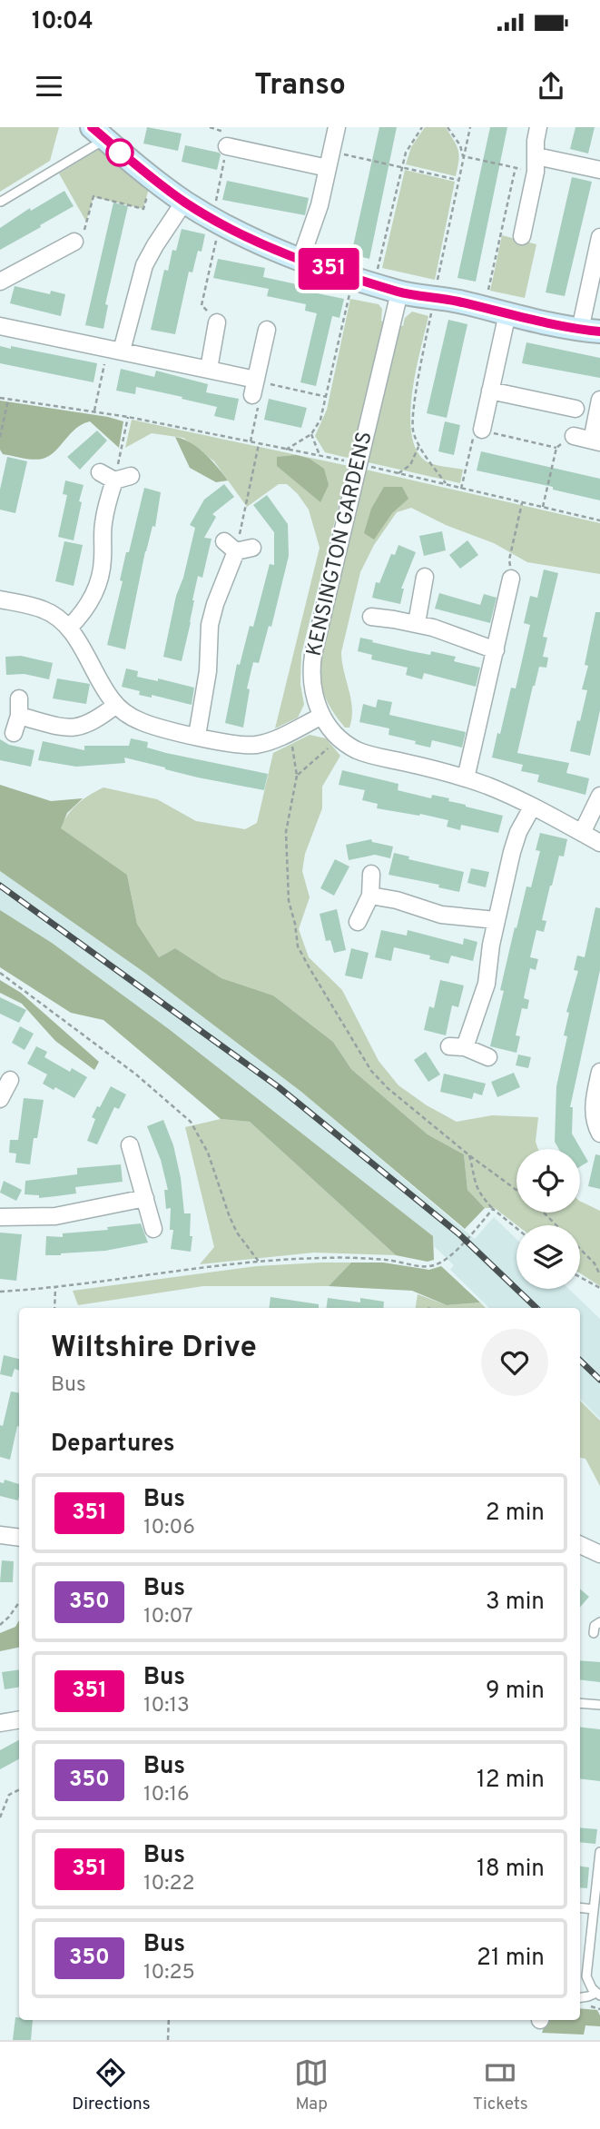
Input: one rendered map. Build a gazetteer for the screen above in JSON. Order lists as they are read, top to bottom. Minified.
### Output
{"streets":{"street":["KENSINGTON GARDENS"]},"lines":["bus line 351"],"page":{"status":"10:04","header":"Transo","on_map":"351","heading":[["Wiltshire Drive","Bus"],"Departures"],"list":[{"mark":"351","name":"Bus","note":"10:06","value":"2 min"},{"mark":"350","name":"Bus","note":"10:07","value":"3 min"},{"mark":"351","name":"Bus","note":"10:13","value":"9 min"},{"mark":"350","name":"Bus","note":"10:16","value":"12 min"},{"mark":"351","name":"Bus","note":"10:22","value":"18 min"},{"mark":"350","name":"Bus","note":"10:25","value":"21 min"}],"tabs":["Directions","Map","Tickets"]}}
